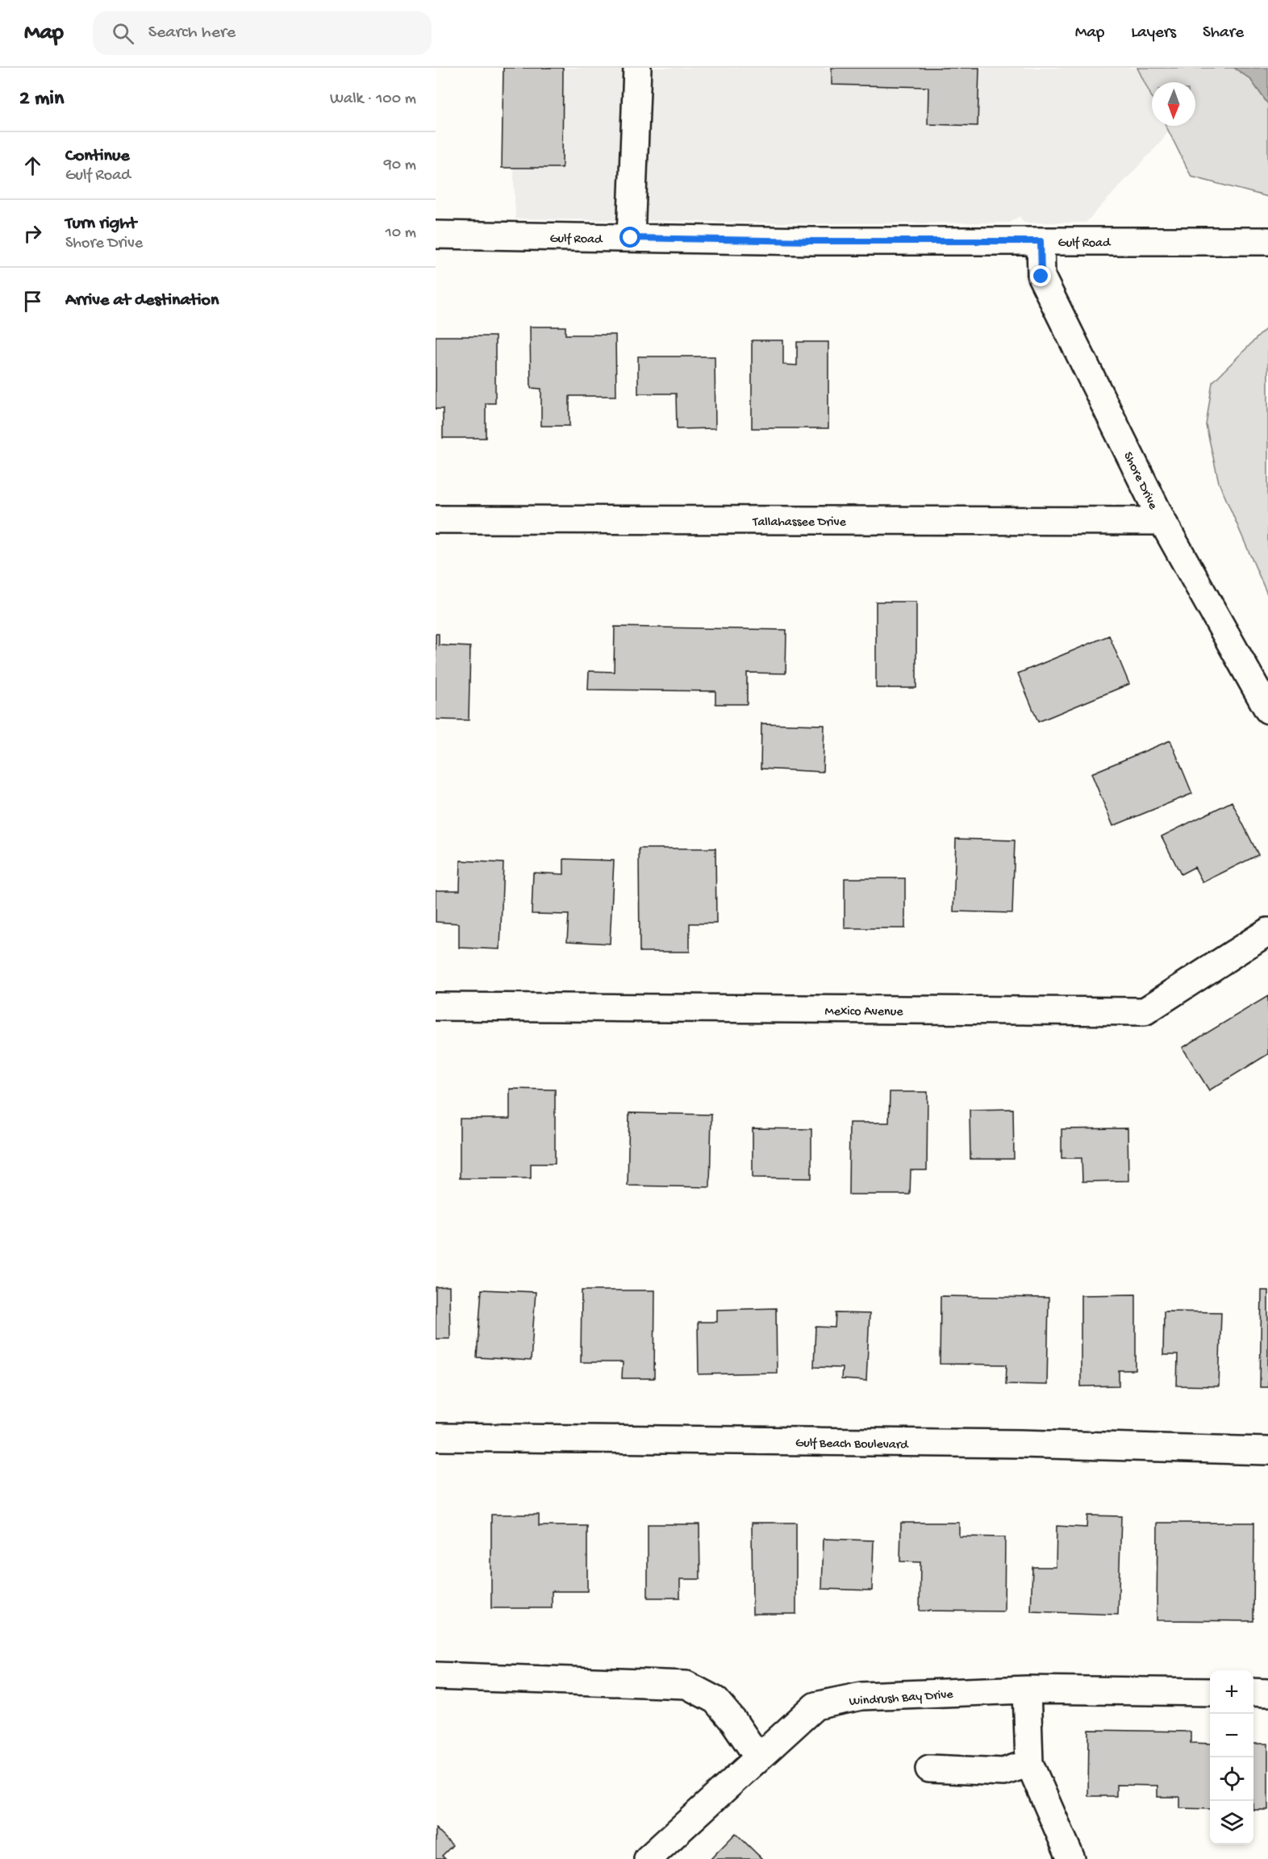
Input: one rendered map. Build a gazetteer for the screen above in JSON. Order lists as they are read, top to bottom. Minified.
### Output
{"streets":{"street":["Gulf Road","Shore Drive","Tallahassee Drive","Mexico Avenue","Gulf Beach Boulevard","Windrush Bay Drive"]},"crossings":[["Gulf Road","Shore Drive"],["Shore Drive","Tallahassee Drive"]],"north":"bottom","page":{"header":"Map","search":"Search here","nav":["Map","Layers","Share"],"heading":["2 min","Walk · 100 m"],"list":[["Continue","Gulf Road","90 m"],["Turn right","Shore Drive","10 m"],"Arrive at destination"],"map_buttons":["+","−"]}}
